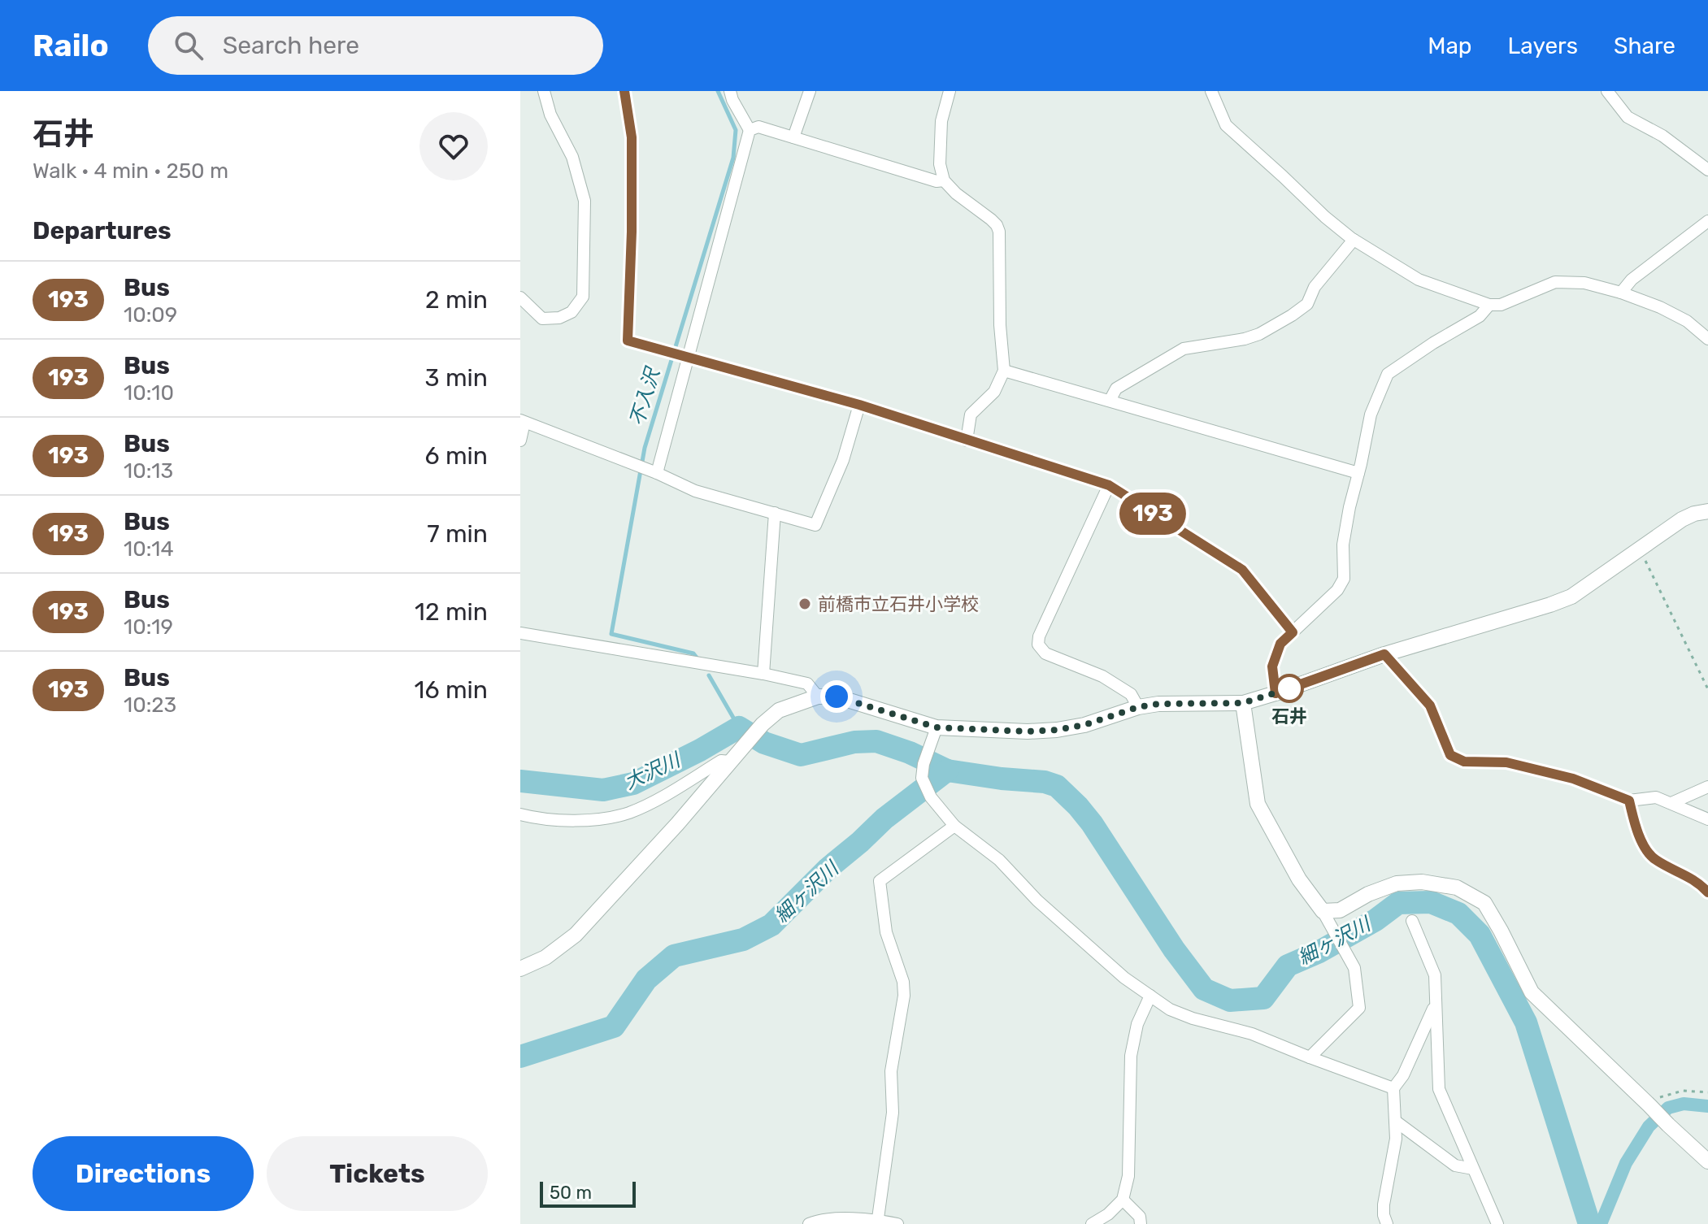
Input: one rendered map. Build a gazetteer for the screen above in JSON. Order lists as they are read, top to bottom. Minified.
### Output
{"water":["不入沢","大沢川","細ヶ沢川"],"places":["前橋市立石井小学校","石井"],"lines":["bus line 193"],"scale_bar":"50 m","page":{"header":"Railo","search":"Search here","nav":["Map","Layers","Share"],"heading":[["石井","Walk · 4 min · 250 m"],"Departures"],"on_map":"193","list":[{"mark":"193","name":"Bus","note":"10:09","value":"2 min"},{"mark":"193","name":"Bus","note":"10:10","value":"3 min"},{"mark":"193","name":"Bus","note":"10:13","value":"6 min"},{"mark":"193","name":"Bus","note":"10:14","value":"7 min"},{"mark":"193","name":"Bus","note":"10:19","value":"12 min"},{"mark":"193","name":"Bus","note":"10:23","value":"16 min"}],"buttons":["Directions","Tickets"],"scale":"50 m"}}
